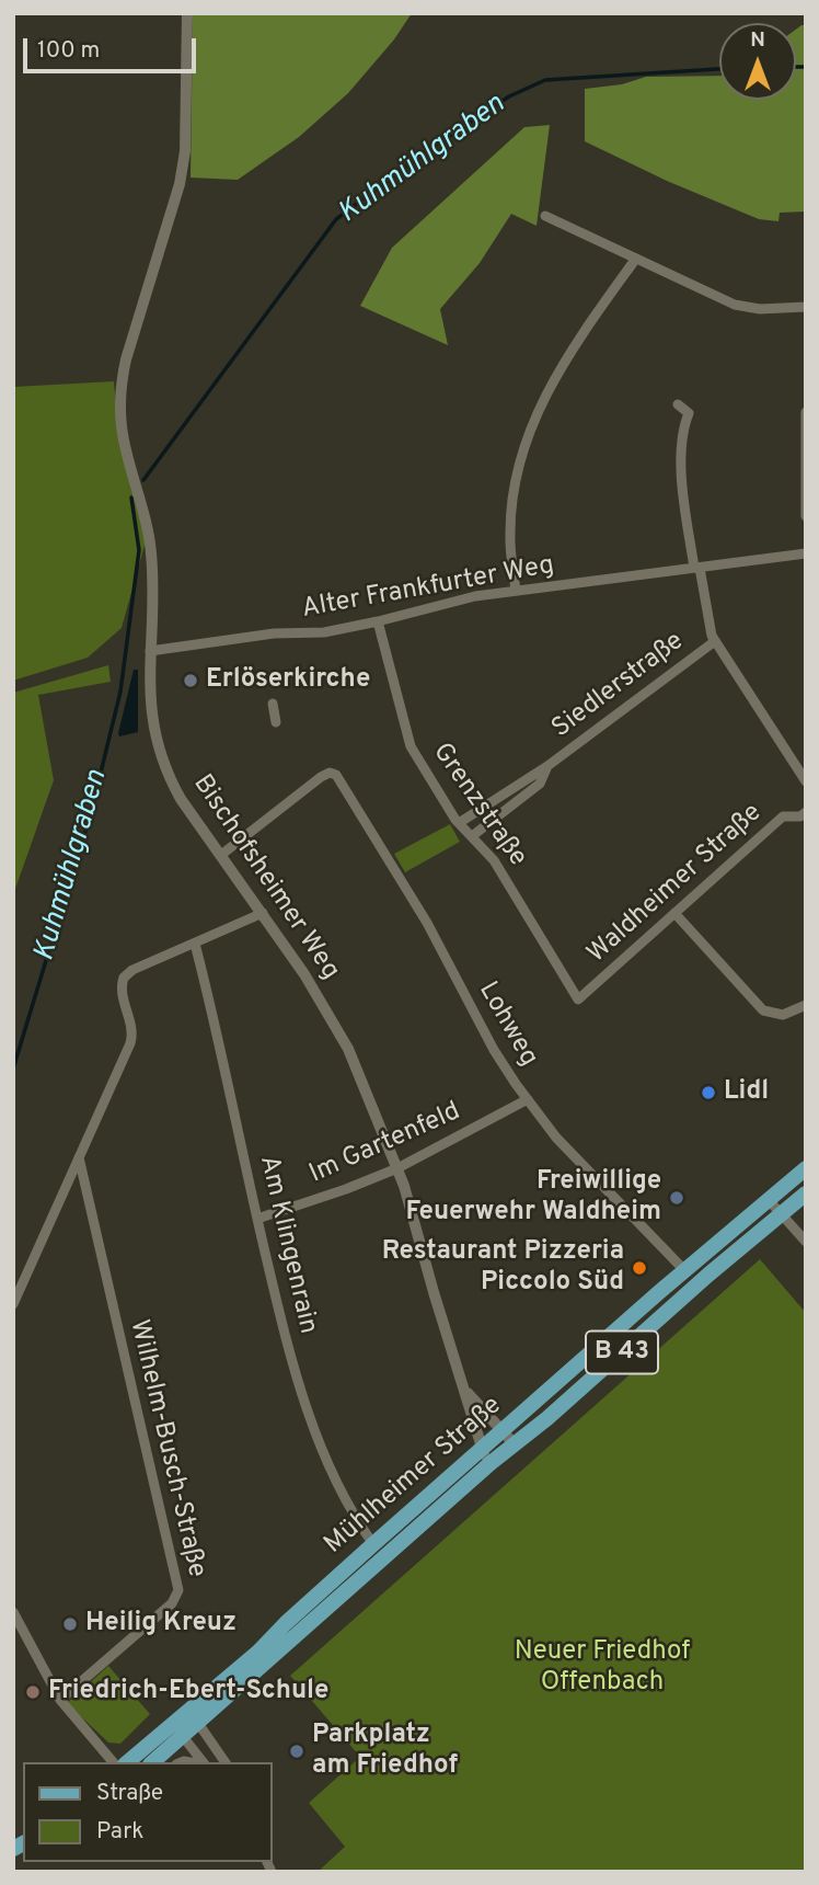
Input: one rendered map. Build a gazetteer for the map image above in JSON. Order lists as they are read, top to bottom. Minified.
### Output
{"streets":{"main road":["B 43","Mühlheimer Straße"],"street":["Alter Frankfurter Weg","Siedlerstraße","Grenzstraße","Bischofsheimer Weg","Waldheimer Straße","Lohweg","Im Gartenfeld","Am Klingenrain","Wilhelm-Busch-Straße"]},"crossings":[["Alter Frankfurter Weg","Grenzstraße"],["Alter Frankfurter Weg","Bischofsheimer Weg"],["Siedlerstraße","Grenzstraße"],["Grenzstraße","Waldheimer Straße"],["Bischofsheimer Weg","Lohweg"],["Bischofsheimer Weg","Im Gartenfeld"],["Bischofsheimer Weg","Mühlheimer Straße"],["Lohweg","Im Gartenfeld"],["Lohweg","Mühlheimer Straße"],["Im Gartenfeld","Am Klingenrain"],["Am Klingenrain","Mühlheimer Straße"],["B 43","Mühlheimer Straße"]],"water":["Kuhmühlgraben"],"parks":["Neuer Friedhof Offenbach"],"places":["Erlöserkirche","Lidl","Freiwillige Feuerwehr Waldheim","Restaurant Pizzeria Piccolo Süd","Heilig Kreuz","Friedrich-Ebert-Schule","Parkplatz am Friedhof"],"legend":["Straße","Park"],"scale_bar":"100 m","north":"top"}
